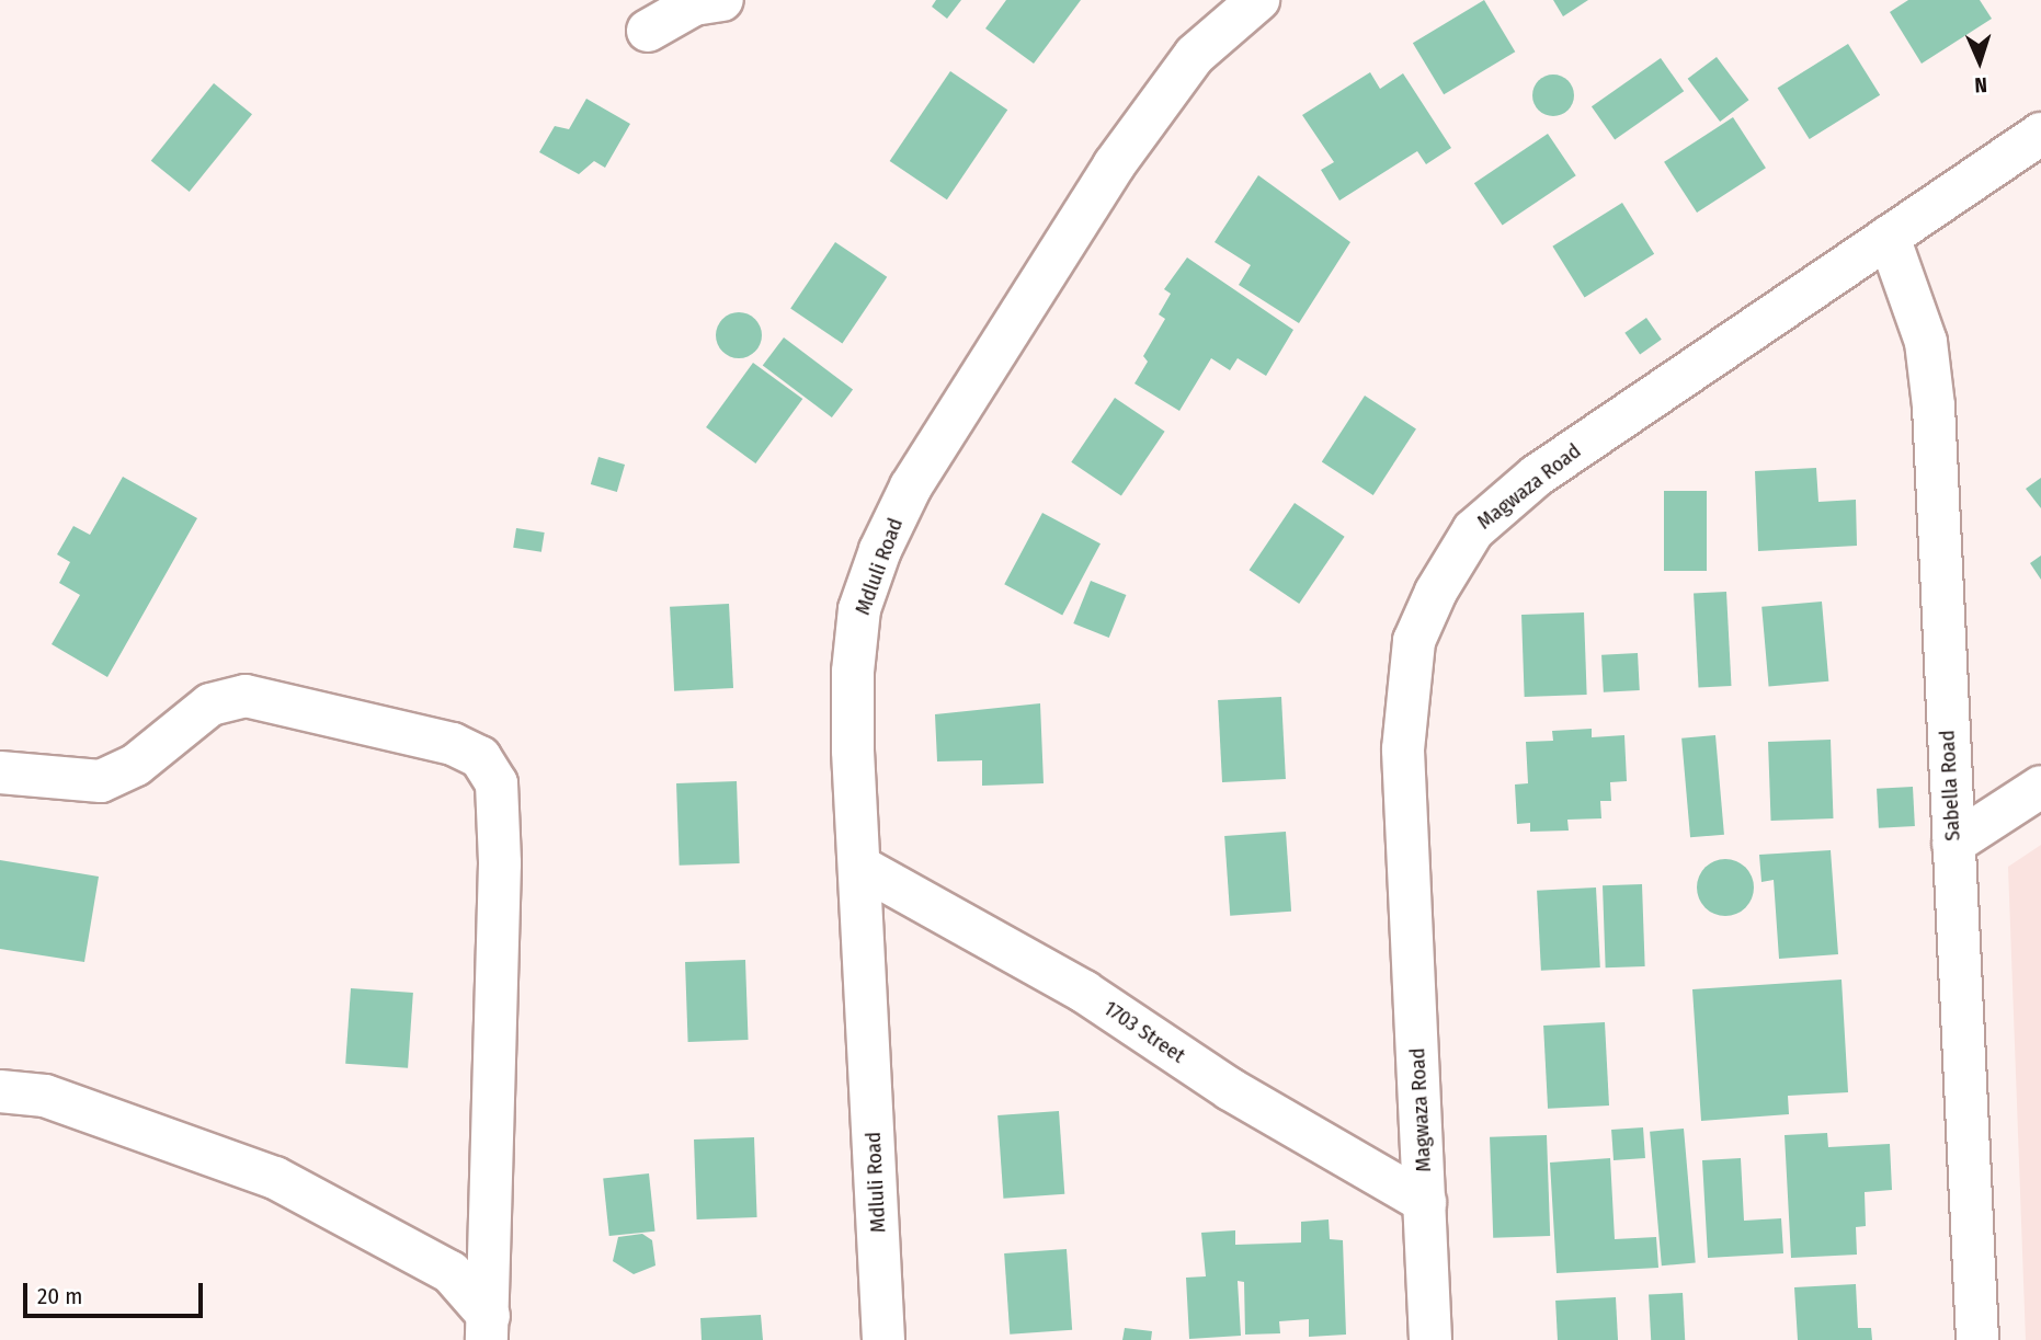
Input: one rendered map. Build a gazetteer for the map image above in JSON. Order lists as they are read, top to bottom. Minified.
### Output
{"streets":{"street":["Magwaza Road","Mdluli Road","Sabella Road","1703 Street"]},"crossings":[["Magwaza Road","Sabella Road"],["Magwaza Road","1703 Street"],["Mdluli Road","1703 Street"]],"scale_bar":"20 m","north":"bottom"}
